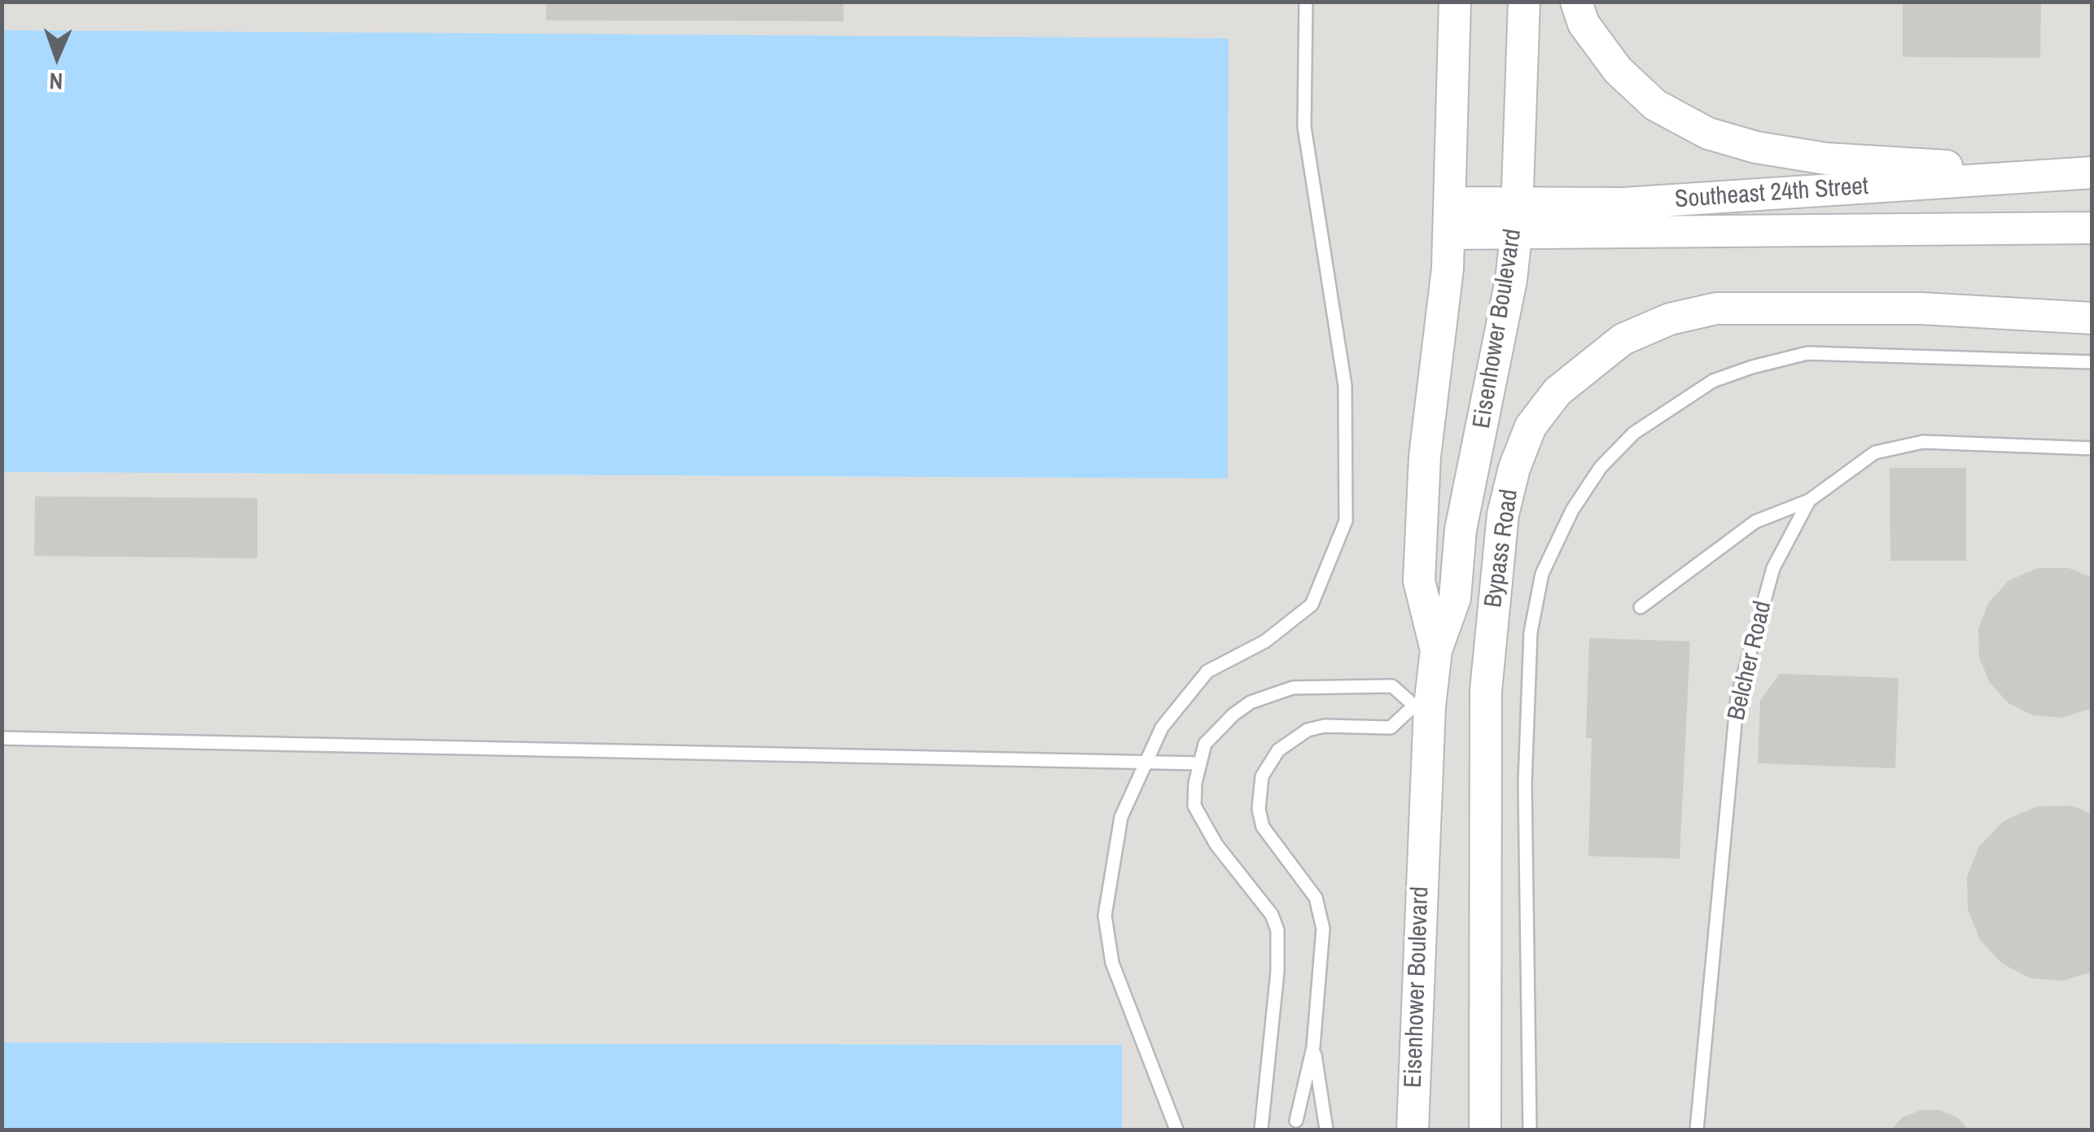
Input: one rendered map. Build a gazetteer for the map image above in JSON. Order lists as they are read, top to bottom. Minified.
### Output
{"streets":{"street":["Southeast 24th Street","Eisenhower Boulevard","Bypass Road"],"lane":["Belcher Road"]},"crossings":[["Southeast 24th Street","Eisenhower Boulevard"]],"north":"bottom"}
